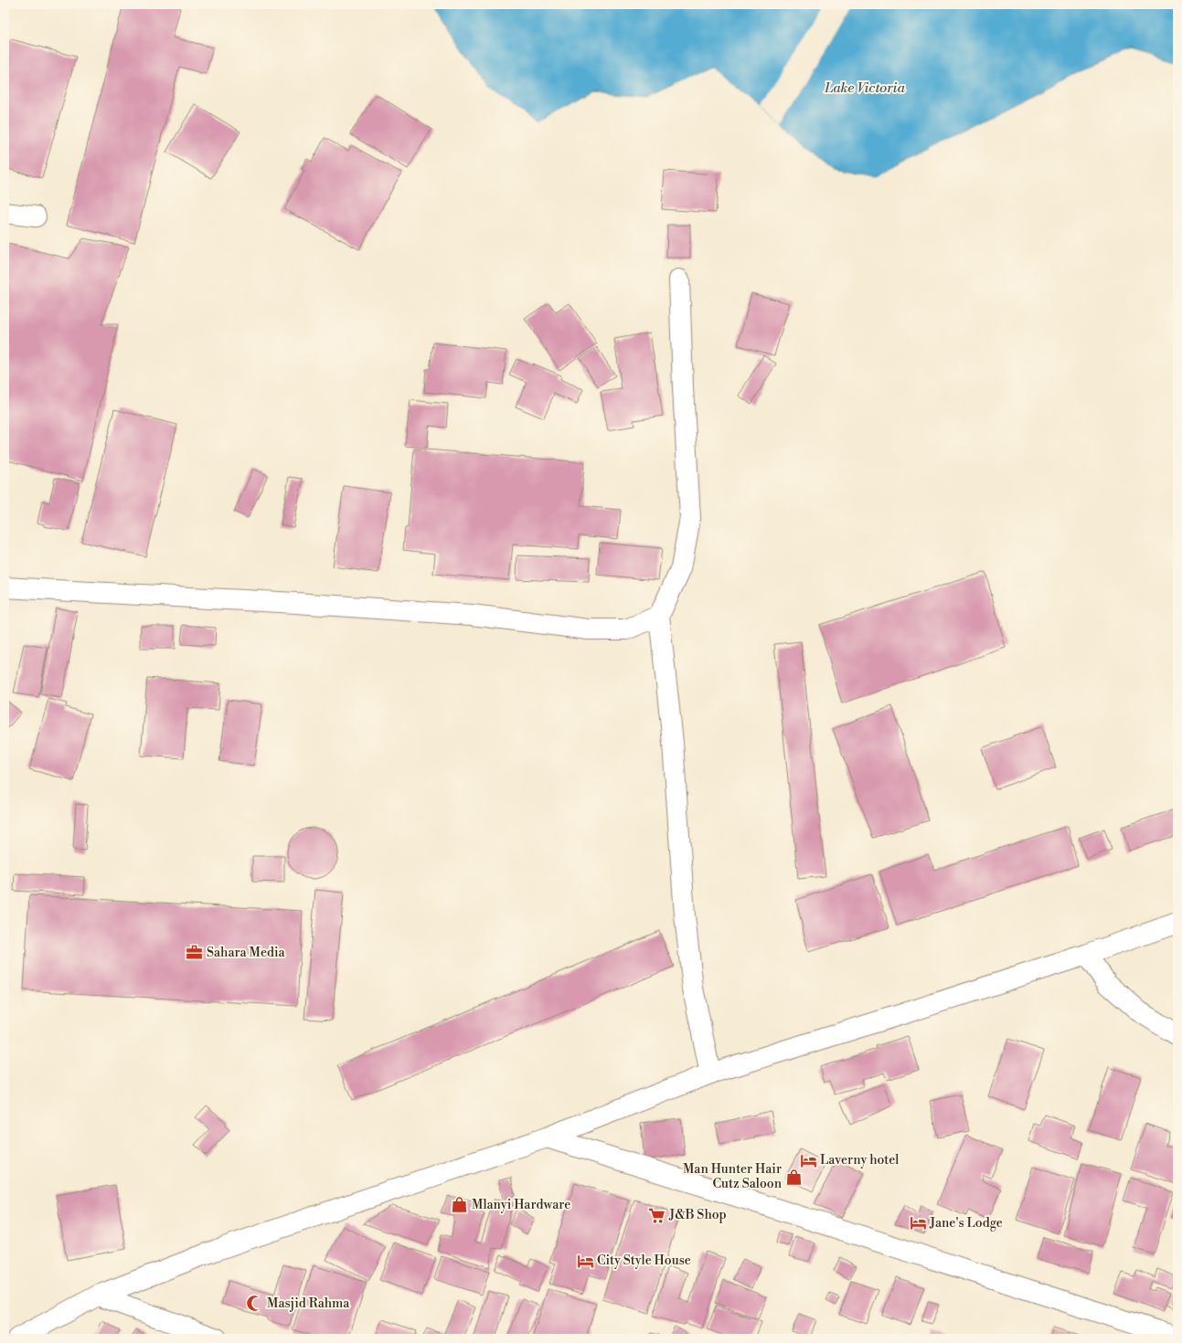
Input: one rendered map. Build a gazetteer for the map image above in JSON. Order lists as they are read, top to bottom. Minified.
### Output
{"water":["Lake Victoria"],"places":{"office":["Sahara Media"],"hotel":["Laverny hotel","Jane's Lodge","City Style House"],"shop":["Man Hunter Hair Cutz Saloon","Mlanyi Hardware"],"supermarket":["J&B Shop"],"mosque":["Masjid Rahma"]}}
